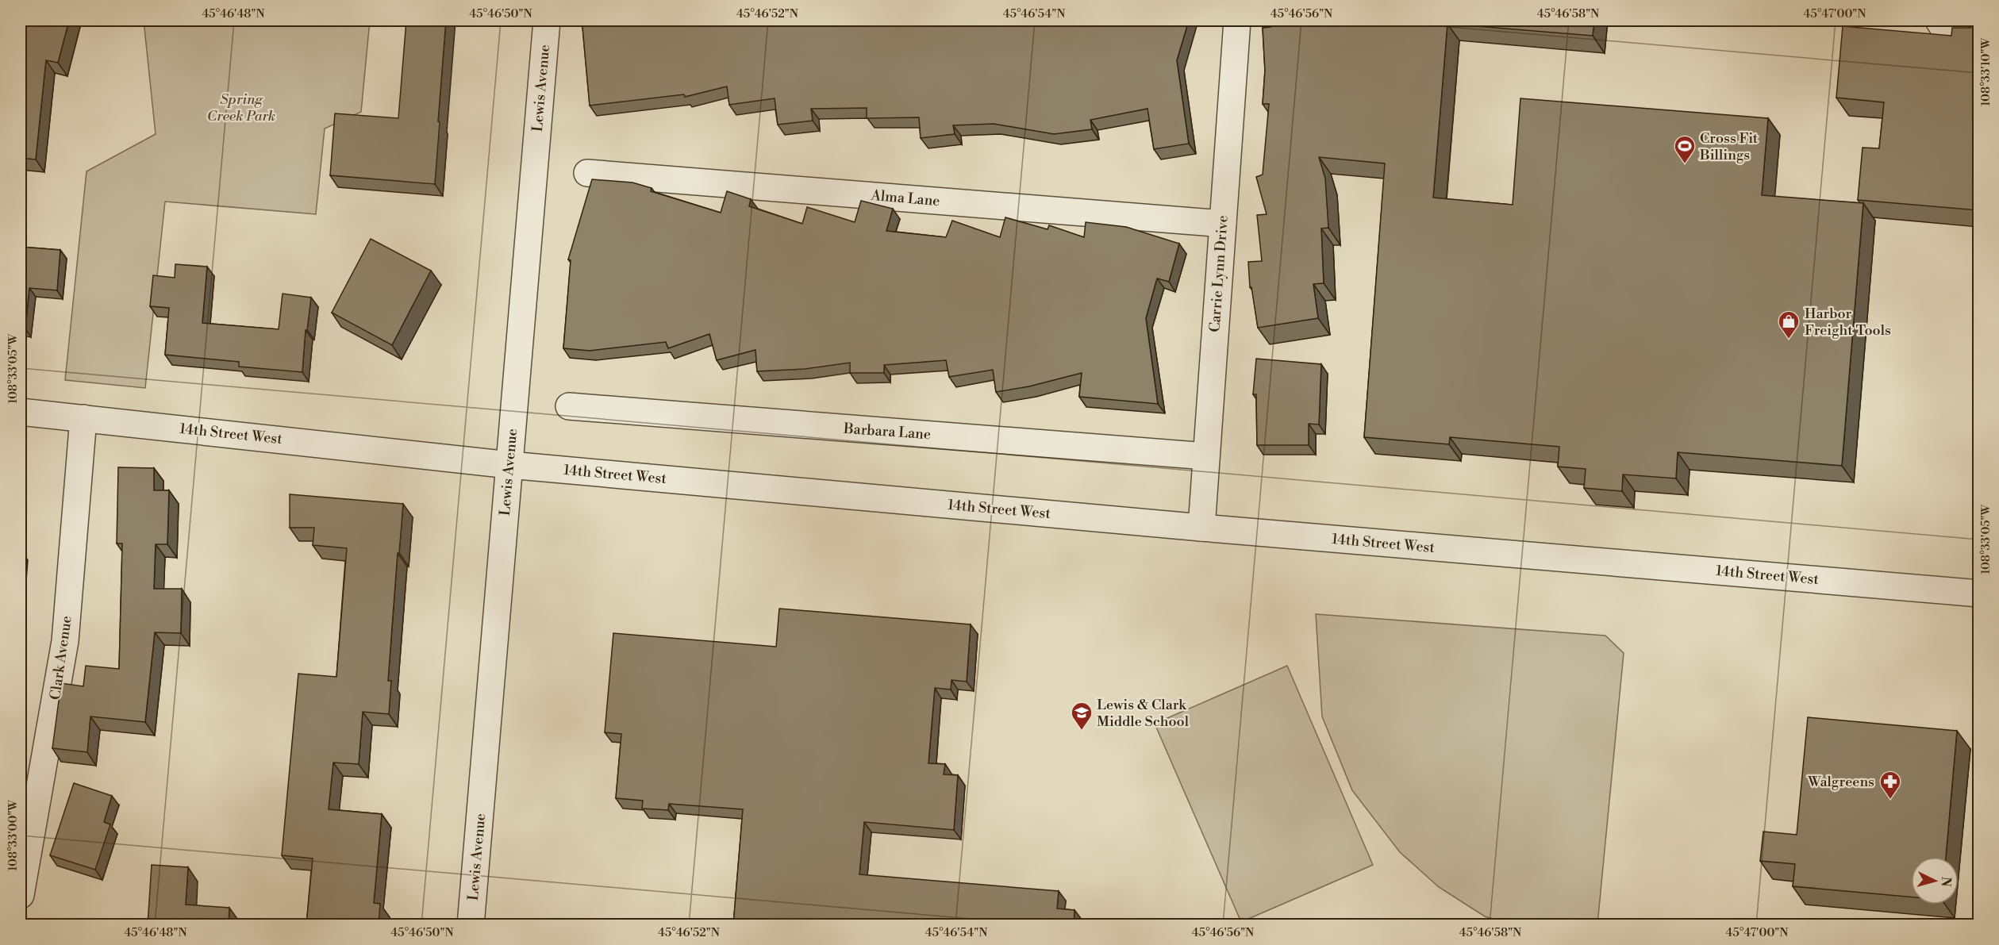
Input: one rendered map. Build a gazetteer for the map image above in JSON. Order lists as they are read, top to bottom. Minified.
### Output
{"streets":{"street":["Lewis Avenue","Alma Lane","Carrie Lynn Drive","Barbara Lane","14th Street West","Clark Avenue"]},"crossings":[["Lewis Avenue","14th Street West"],["Alma Lane","Carrie Lynn Drive"],["Carrie Lynn Drive","Barbara Lane"],["Carrie Lynn Drive","14th Street West"],["14th Street West","Clark Avenue"]],"parks":["Spring Creek Park"],"places":{"sports":["Cross Fit Billings"],"shop":["Harbor Freight Tools"],"school or university":["Lewis & Clark Middle School"],"pharmacy":["Walgreens"]},"north":"right","coordinates":["45°46'48\"N","45°46'50\"N","45°46'52\"N","45°46'54\"N","45°46'56\"N","45°46'58\"N","45°47'00\"N","108°33'10\"W","108°33'05\"W","108°33'00\"W"]}
